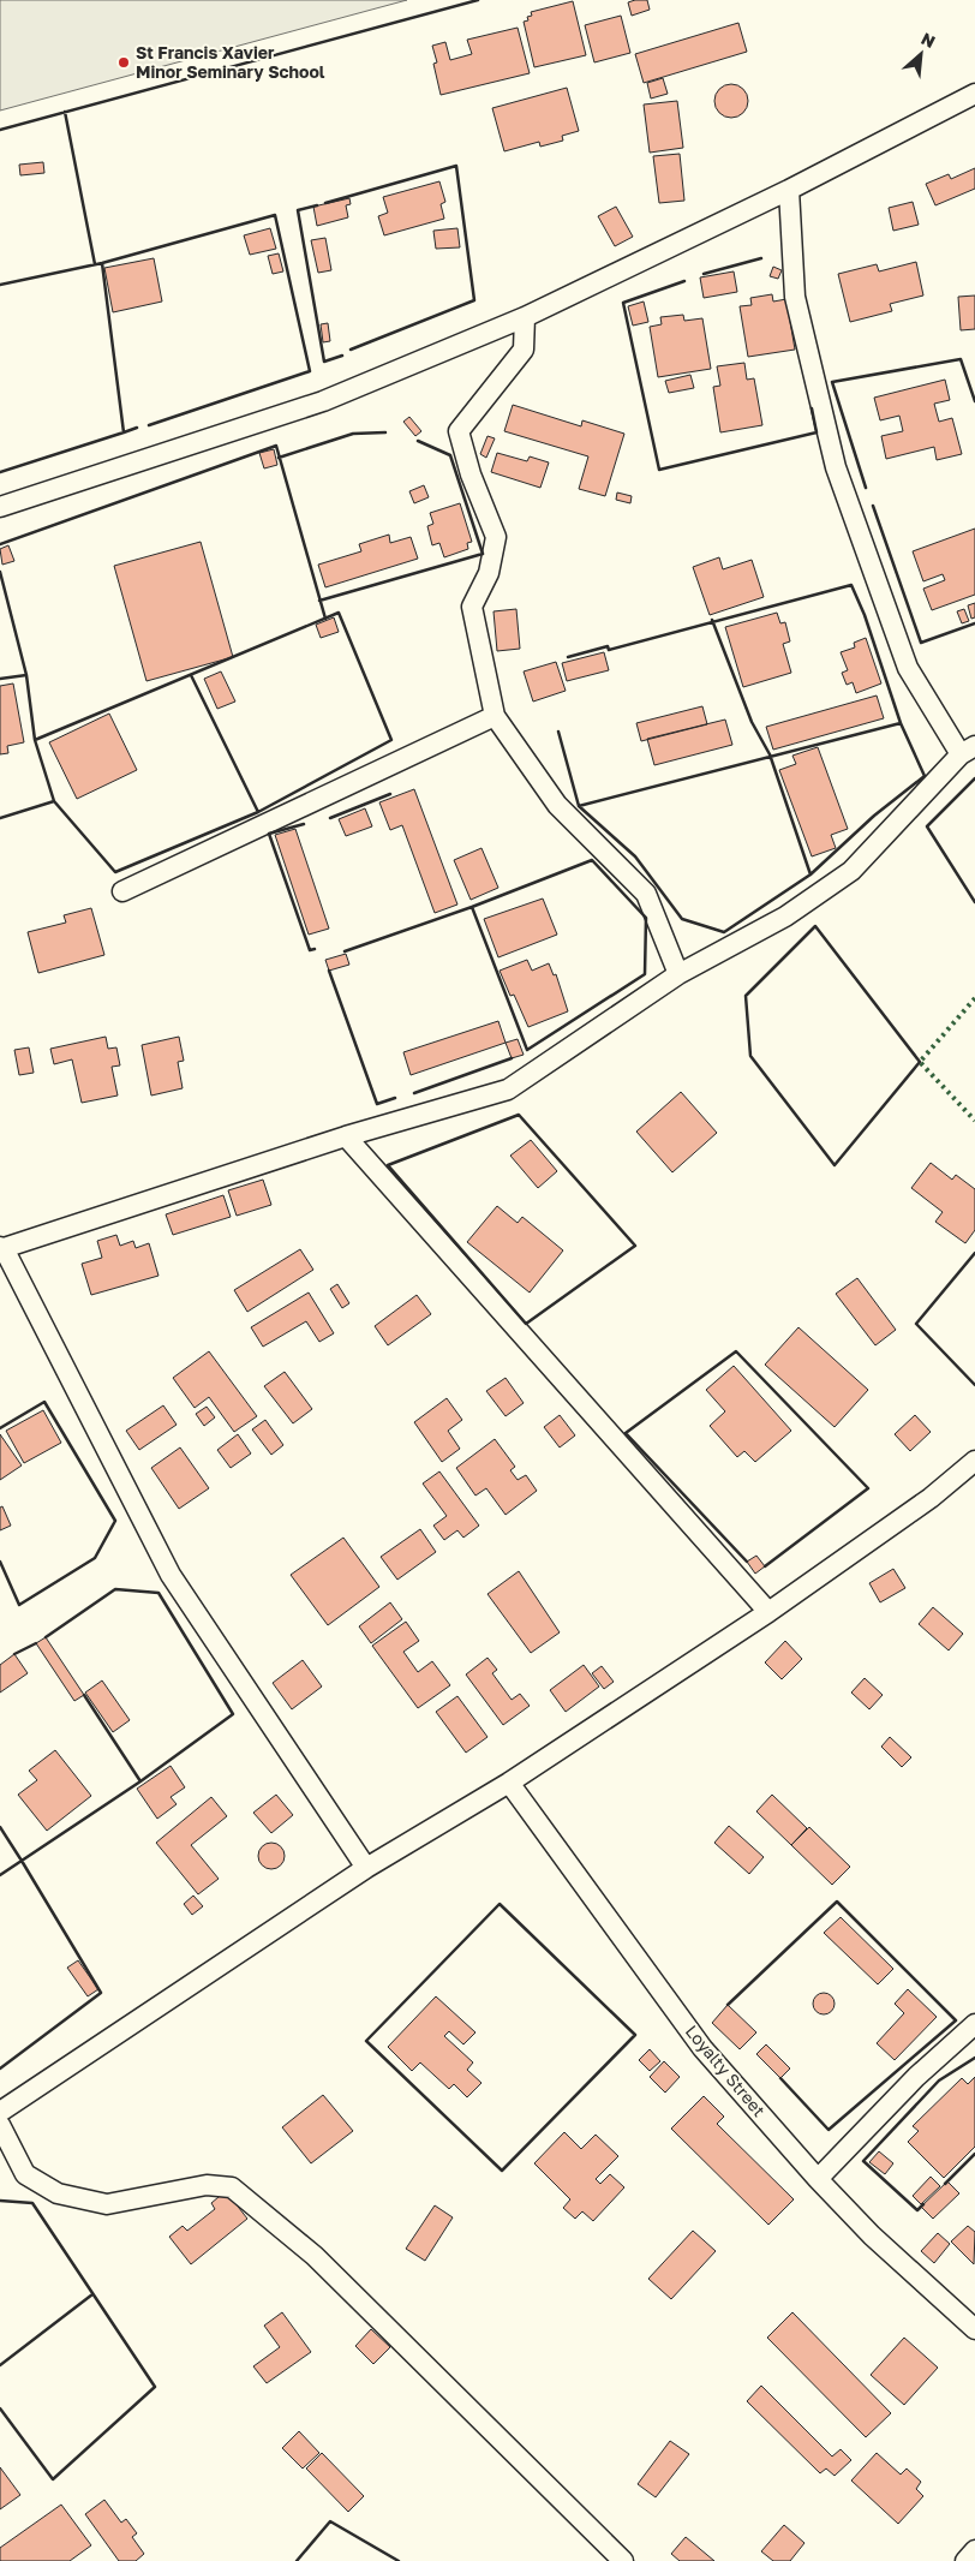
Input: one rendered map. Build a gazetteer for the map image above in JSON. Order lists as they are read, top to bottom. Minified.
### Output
{"streets":{"street":["Loyalty Street"]},"places":["St Francis Xavier Minor Seminary School"],"north":"top right"}
